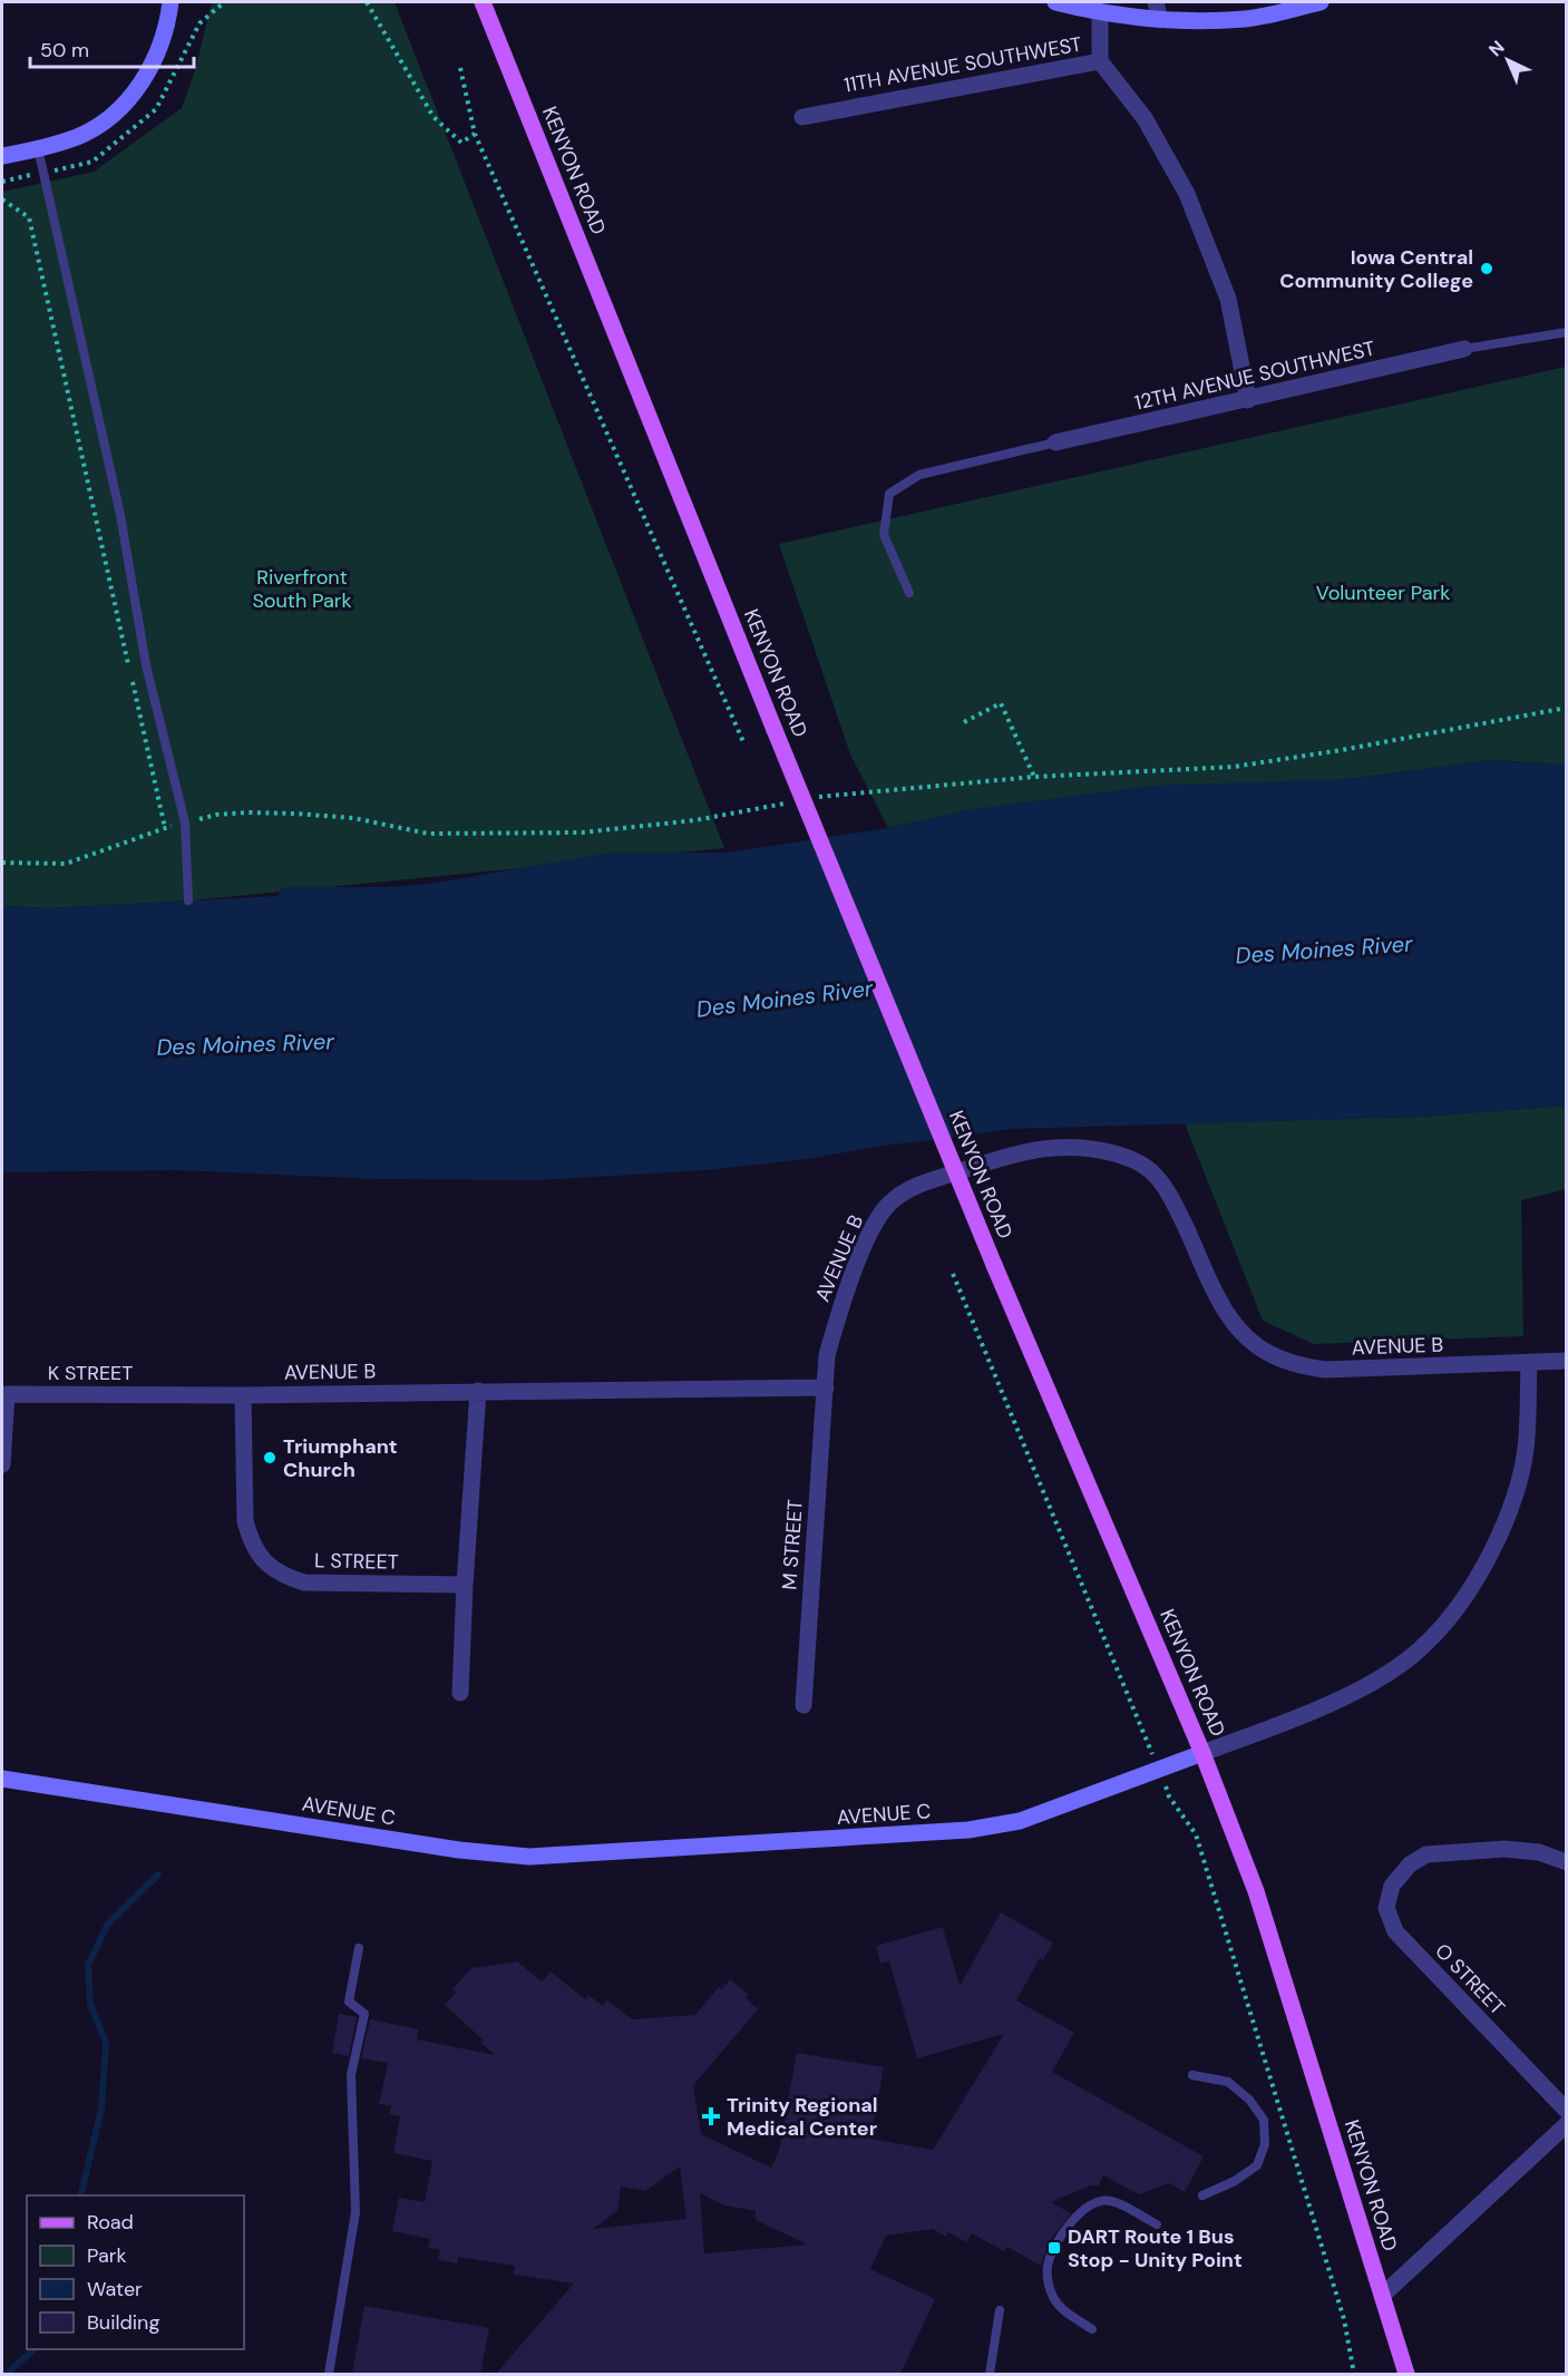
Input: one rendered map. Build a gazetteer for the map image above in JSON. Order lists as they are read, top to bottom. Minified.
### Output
{"streets":{"main road":["KENYON ROAD"],"street":["11TH AVENUE SOUTHWEST","12TH AVENUE SOUTHWEST","AVENUE B","K STREET","M STREET","L STREET","AVENUE C","O STREET"]},"crossings":[["KENYON ROAD","AVENUE C"],["AVENUE B","K STREET"],["AVENUE B","M STREET"],["AVENUE B","L STREET"],["AVENUE B","AVENUE C"],["K STREET","L STREET"]],"water":["Des Moines River"],"parks":["Riverfront South Park","Volunteer Park"],"places":{"other":["Iowa Central Community College","Triumphant Church"],"health":["Trinity Regional Medical Center"],"transit":["DART Route 1 Bus Stop - Unity Point"]},"legend":["Road","Park","Water","Building"],"scale_bar":"50 m","north":"top left"}
